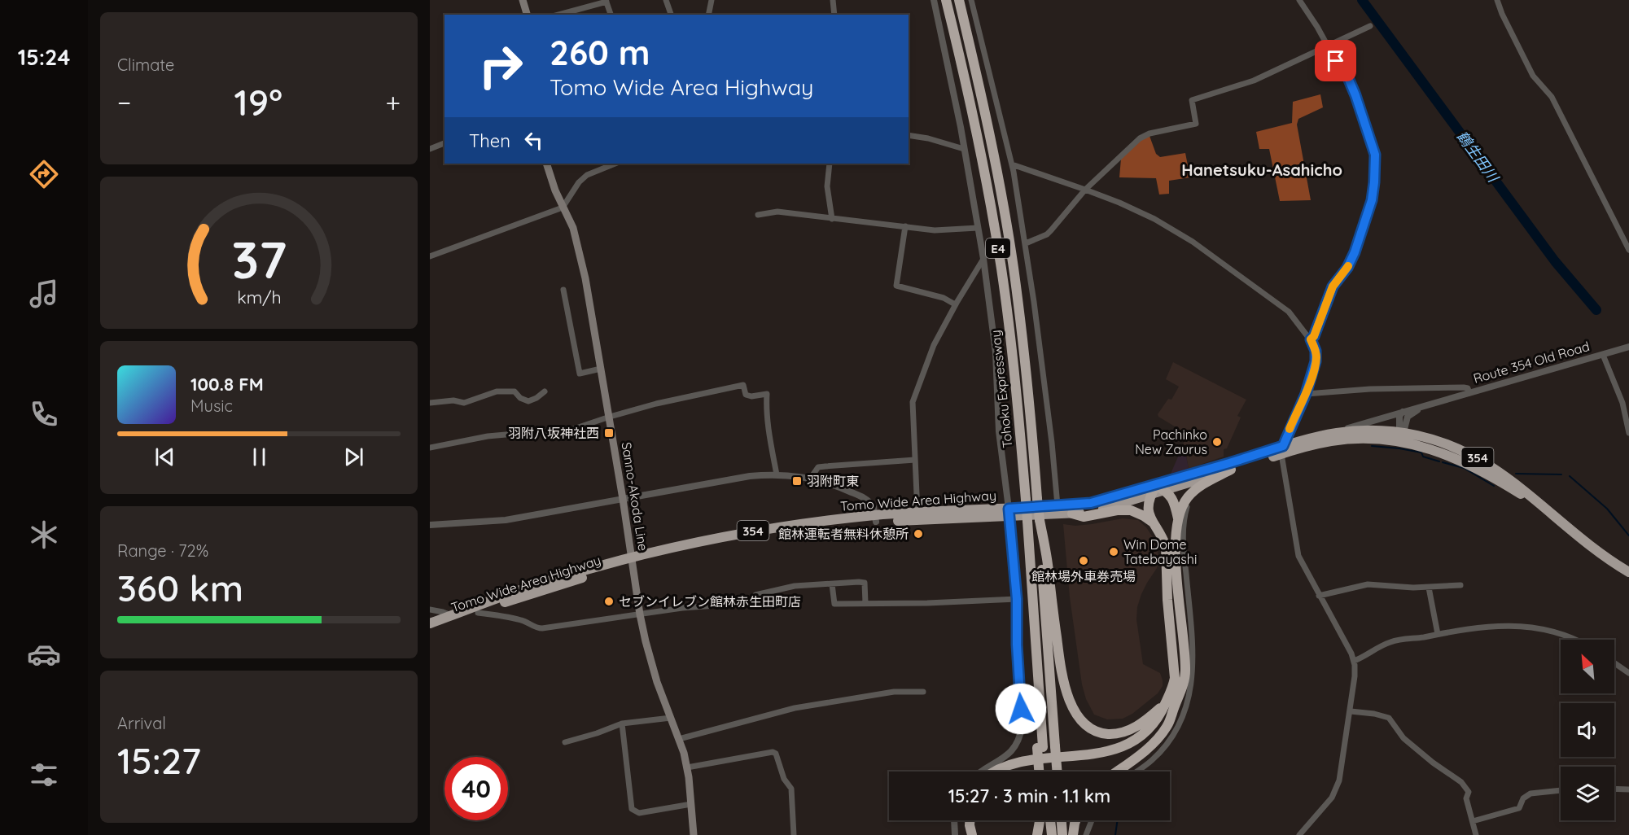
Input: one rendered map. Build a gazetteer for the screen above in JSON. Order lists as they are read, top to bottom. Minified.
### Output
{"streets":{"highway":["E4","Tohoku Expressway","354","Tomo Wide Area Highway"],"main road":["Sanno-Akoda Line"],"street":["Route 354 Old Road"]},"crossings":[["Route 354 Old Road","Tomo Wide Area Highway"],["Sanno-Akoda Line","Tomo Wide Area Highway"]],"districts":["Hanetsuku-Asahicho"],"water":["鶴生田川"],"places":{"transit":["羽附八坂神社西","羽附町東"],"other":["Pachinko New Zaurus","館林運転者無料休憩所","Win Dome Tatebayashi","館林場外車券売場","セブンイレブン館林赤生田町店"]},"north":"top left","page":{"tabs":"15:24","tile":["Climate",["Range · 72%","360 km"],["Arrival","15:27"]],"turn":["260 m","Tomo Wide Area Highway"],"heat":["−","19°","+"],"then":"Then","song":["100.8 FM","Music"],"limit":"40","trip":"15:27 · 3 min · 1.1 km","gauge":["37","km/h"]}}
